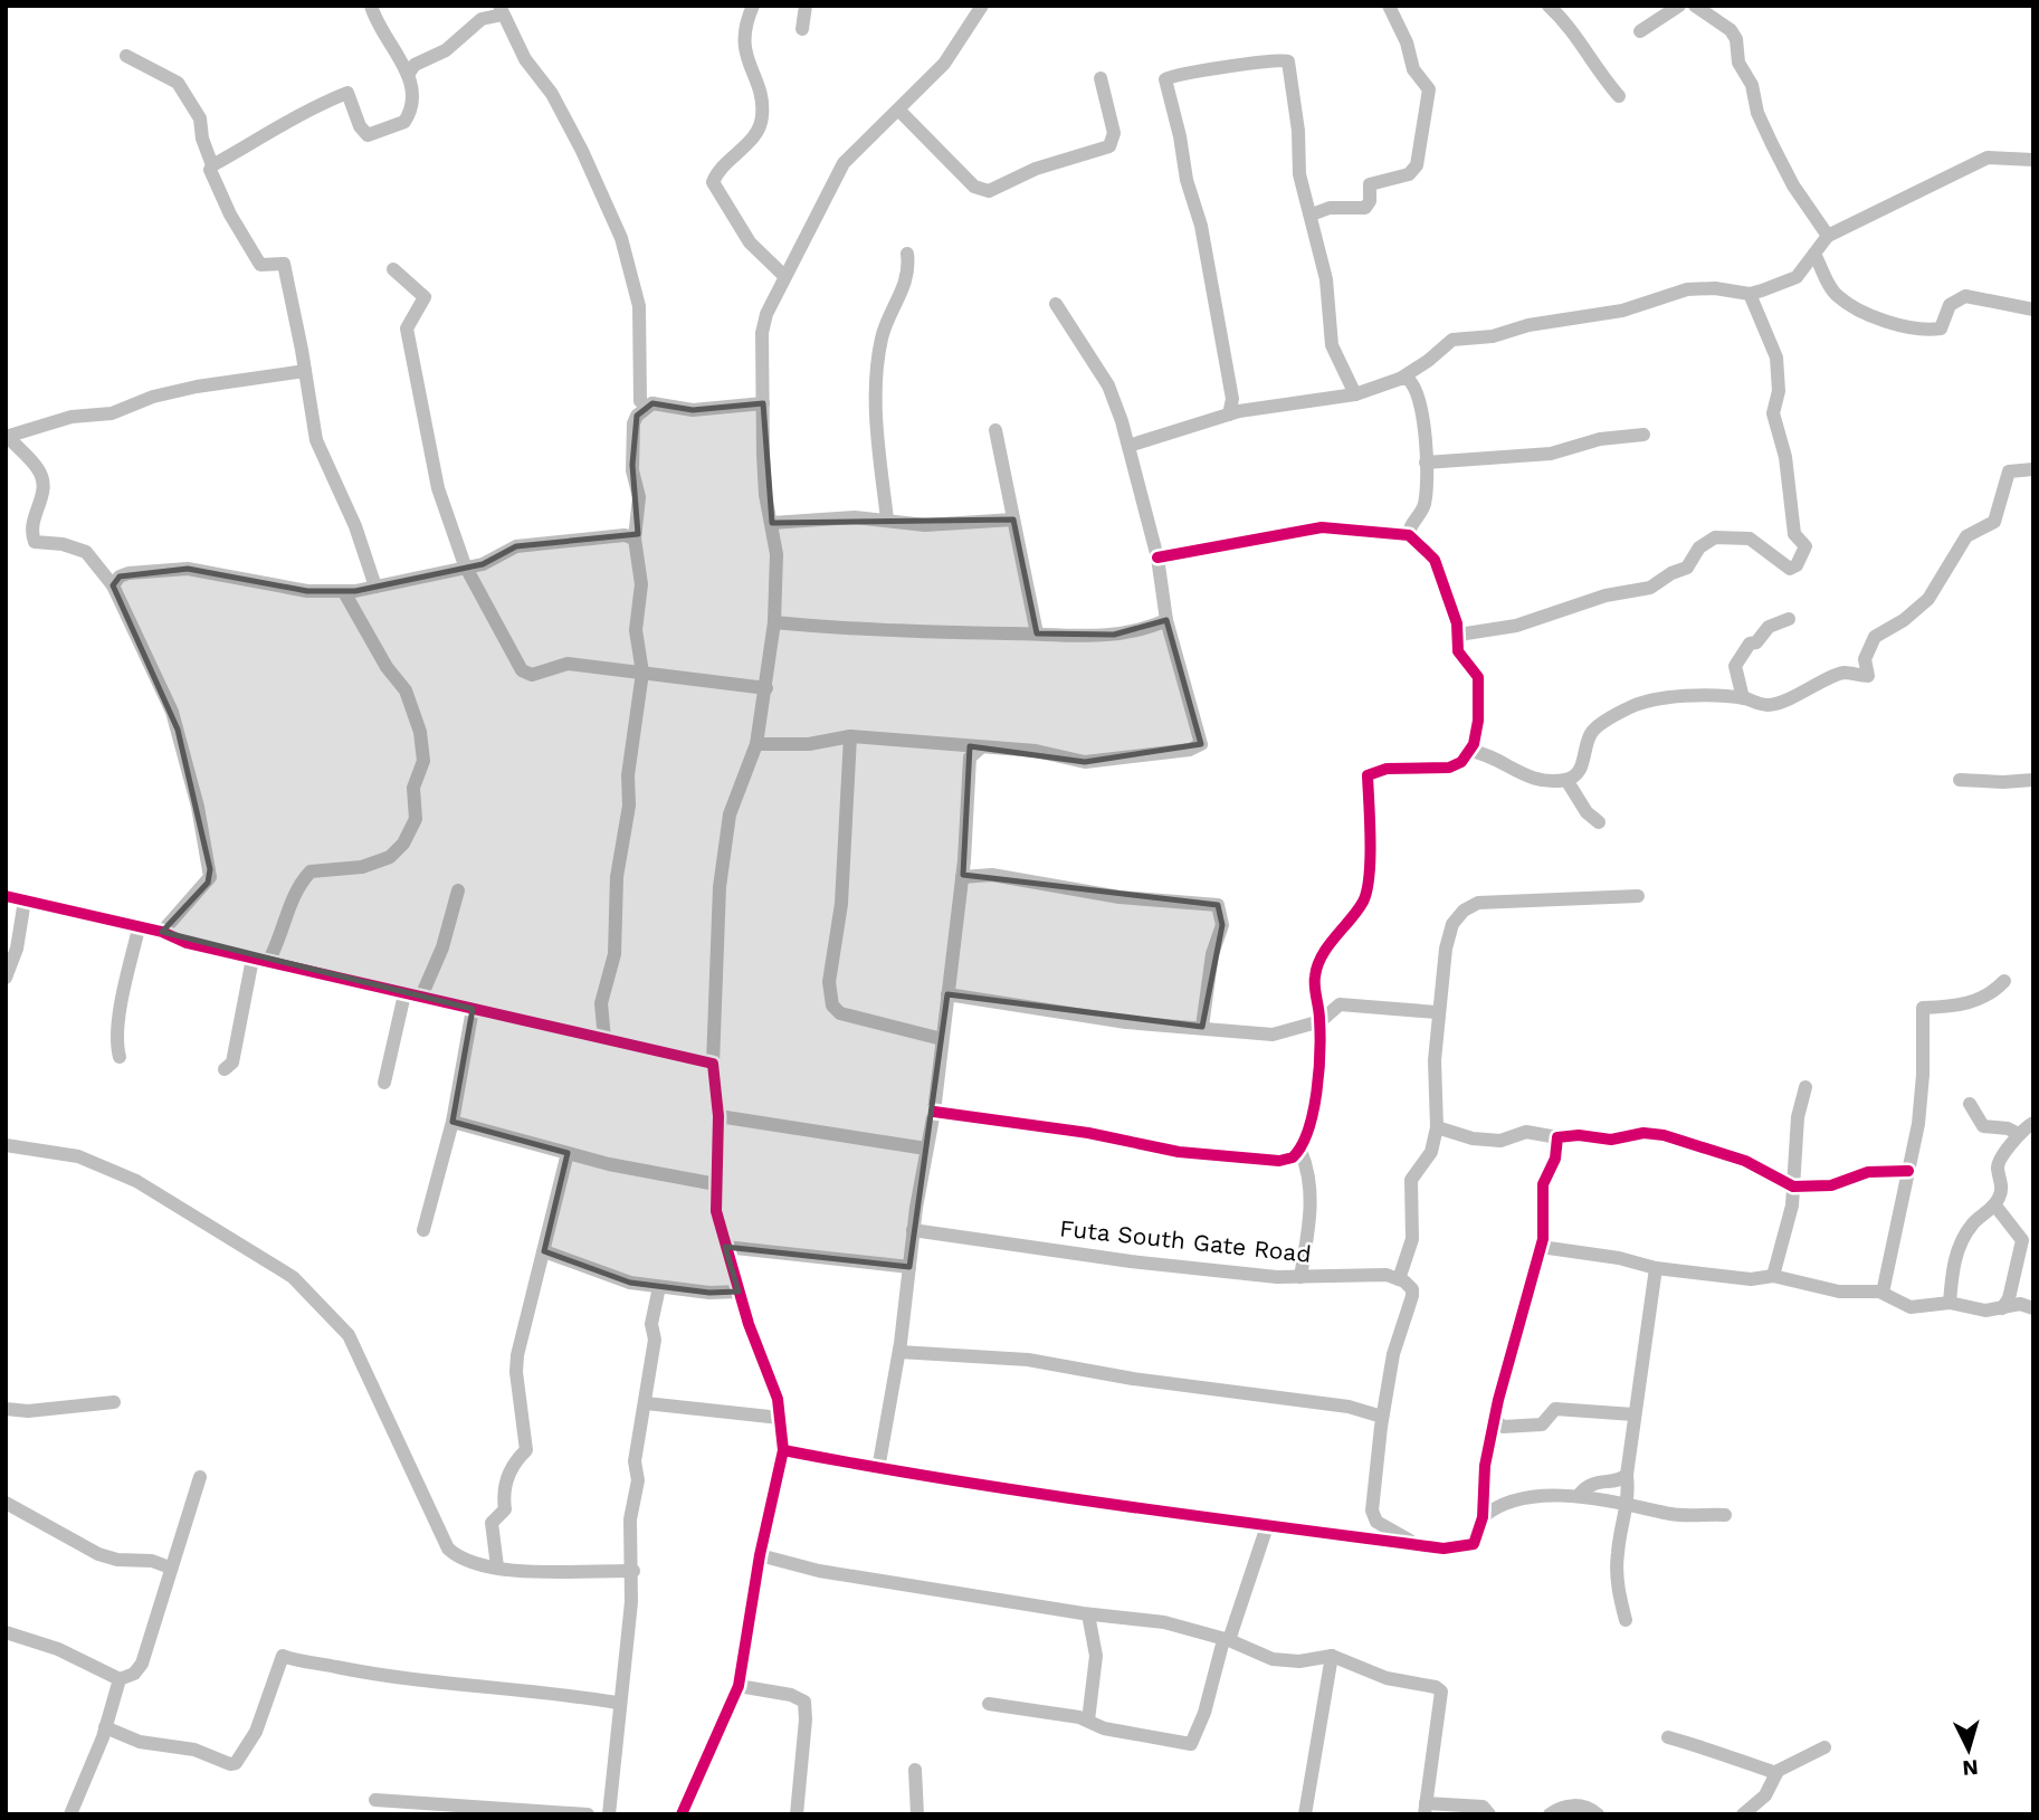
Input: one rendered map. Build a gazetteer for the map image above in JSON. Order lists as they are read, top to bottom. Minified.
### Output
{"streets":{"street":["Futa South Gate Road"]},"north":"bottom"}
